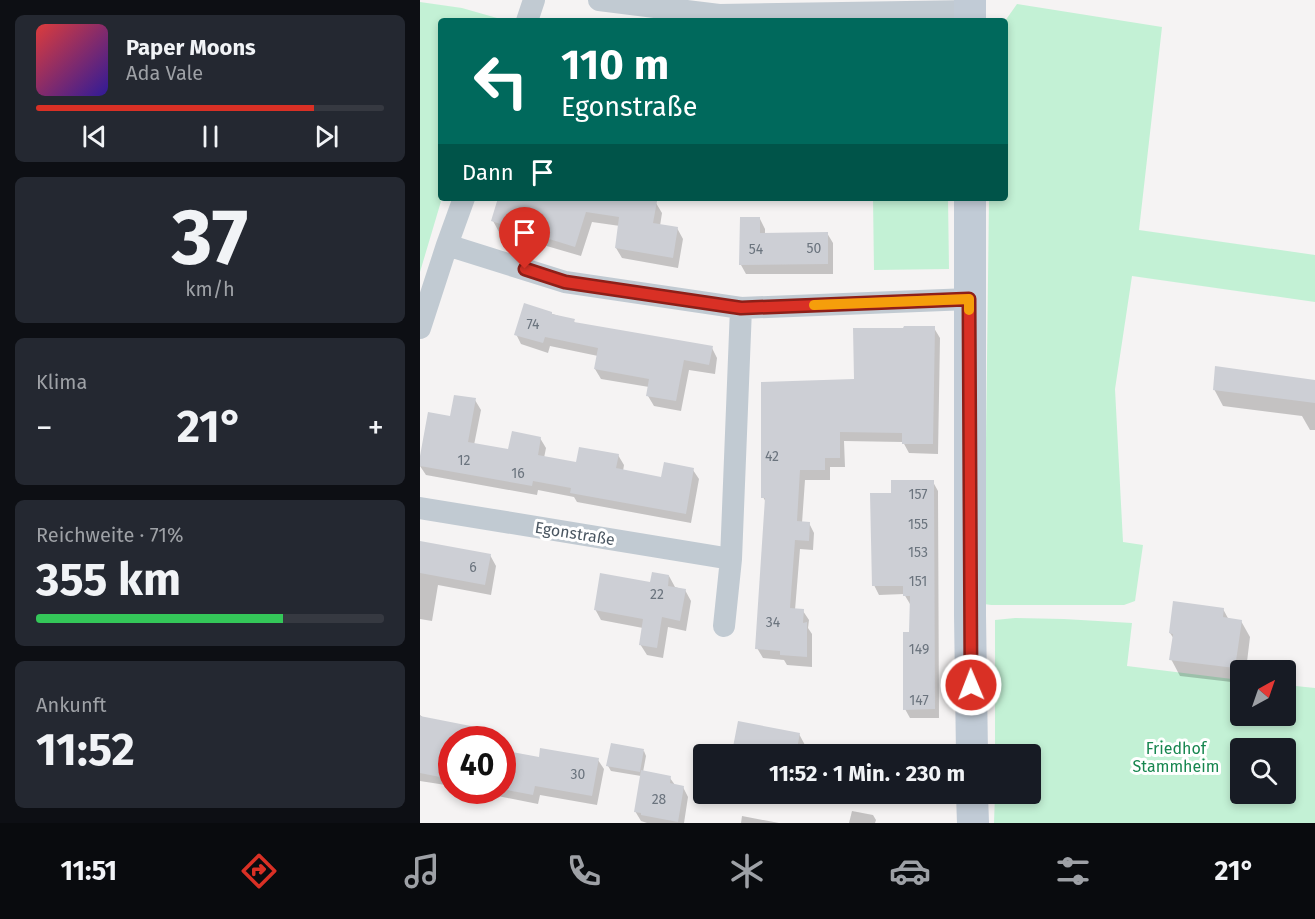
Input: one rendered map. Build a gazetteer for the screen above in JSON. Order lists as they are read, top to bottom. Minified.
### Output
{"streets":{"street":["Egonstraße"]},"parks":["Friedhof Stammheim"],"house_numbers":["50","54","74","42","12","16","157","155","153","6","151","22","34","149","147","30","28"],"north":"top right","page":{"turn":["110 m","Egonstraße"],"song":["Paper Moons","Ada Vale"],"then":"Dann","tile":[["37","km/h"],"Klima",["Reichweite · 71%","355 km"],["Ankunft","11:52"]],"heat":["−","21°","+"],"limit":"40","trip":"11:52 · 1 Min. · 230 m","tabs":["11:51","21°"]}}
